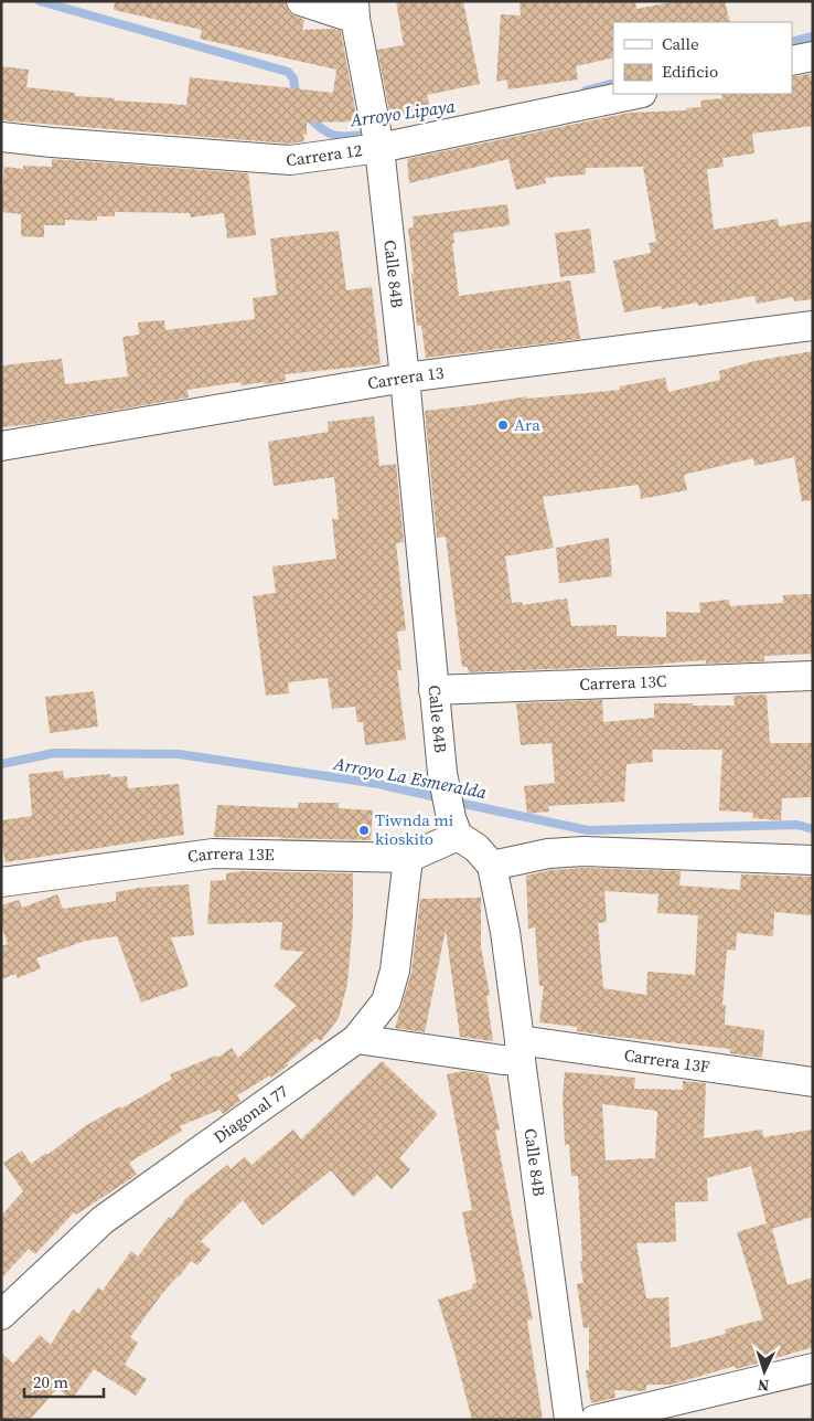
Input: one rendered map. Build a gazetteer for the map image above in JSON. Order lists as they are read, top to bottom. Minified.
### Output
{"streets":{"street":["Carrera 12","Calle 84B","Carrera 13","Carrera 13C","Carrera 13E","Carrera 13F","Diagonal 77"]},"crossings":[["Carrera 12","Calle 84B"],["Calle 84B","Carrera 13"],["Calle 84B","Carrera 13C"],["Calle 84B","Carrera 13E"],["Calle 84B","Carrera 13F"],["Carrera 13E","Diagonal 77"],["Carrera 13F","Diagonal 77"]],"water":["Arroyo Lipaya","Arroyo La Esmeralda"],"places":["Ara","Tiwnda mi kioskito"],"legend":["Calle","Edificio"],"scale_bar":"20 m","north":"bottom"}
